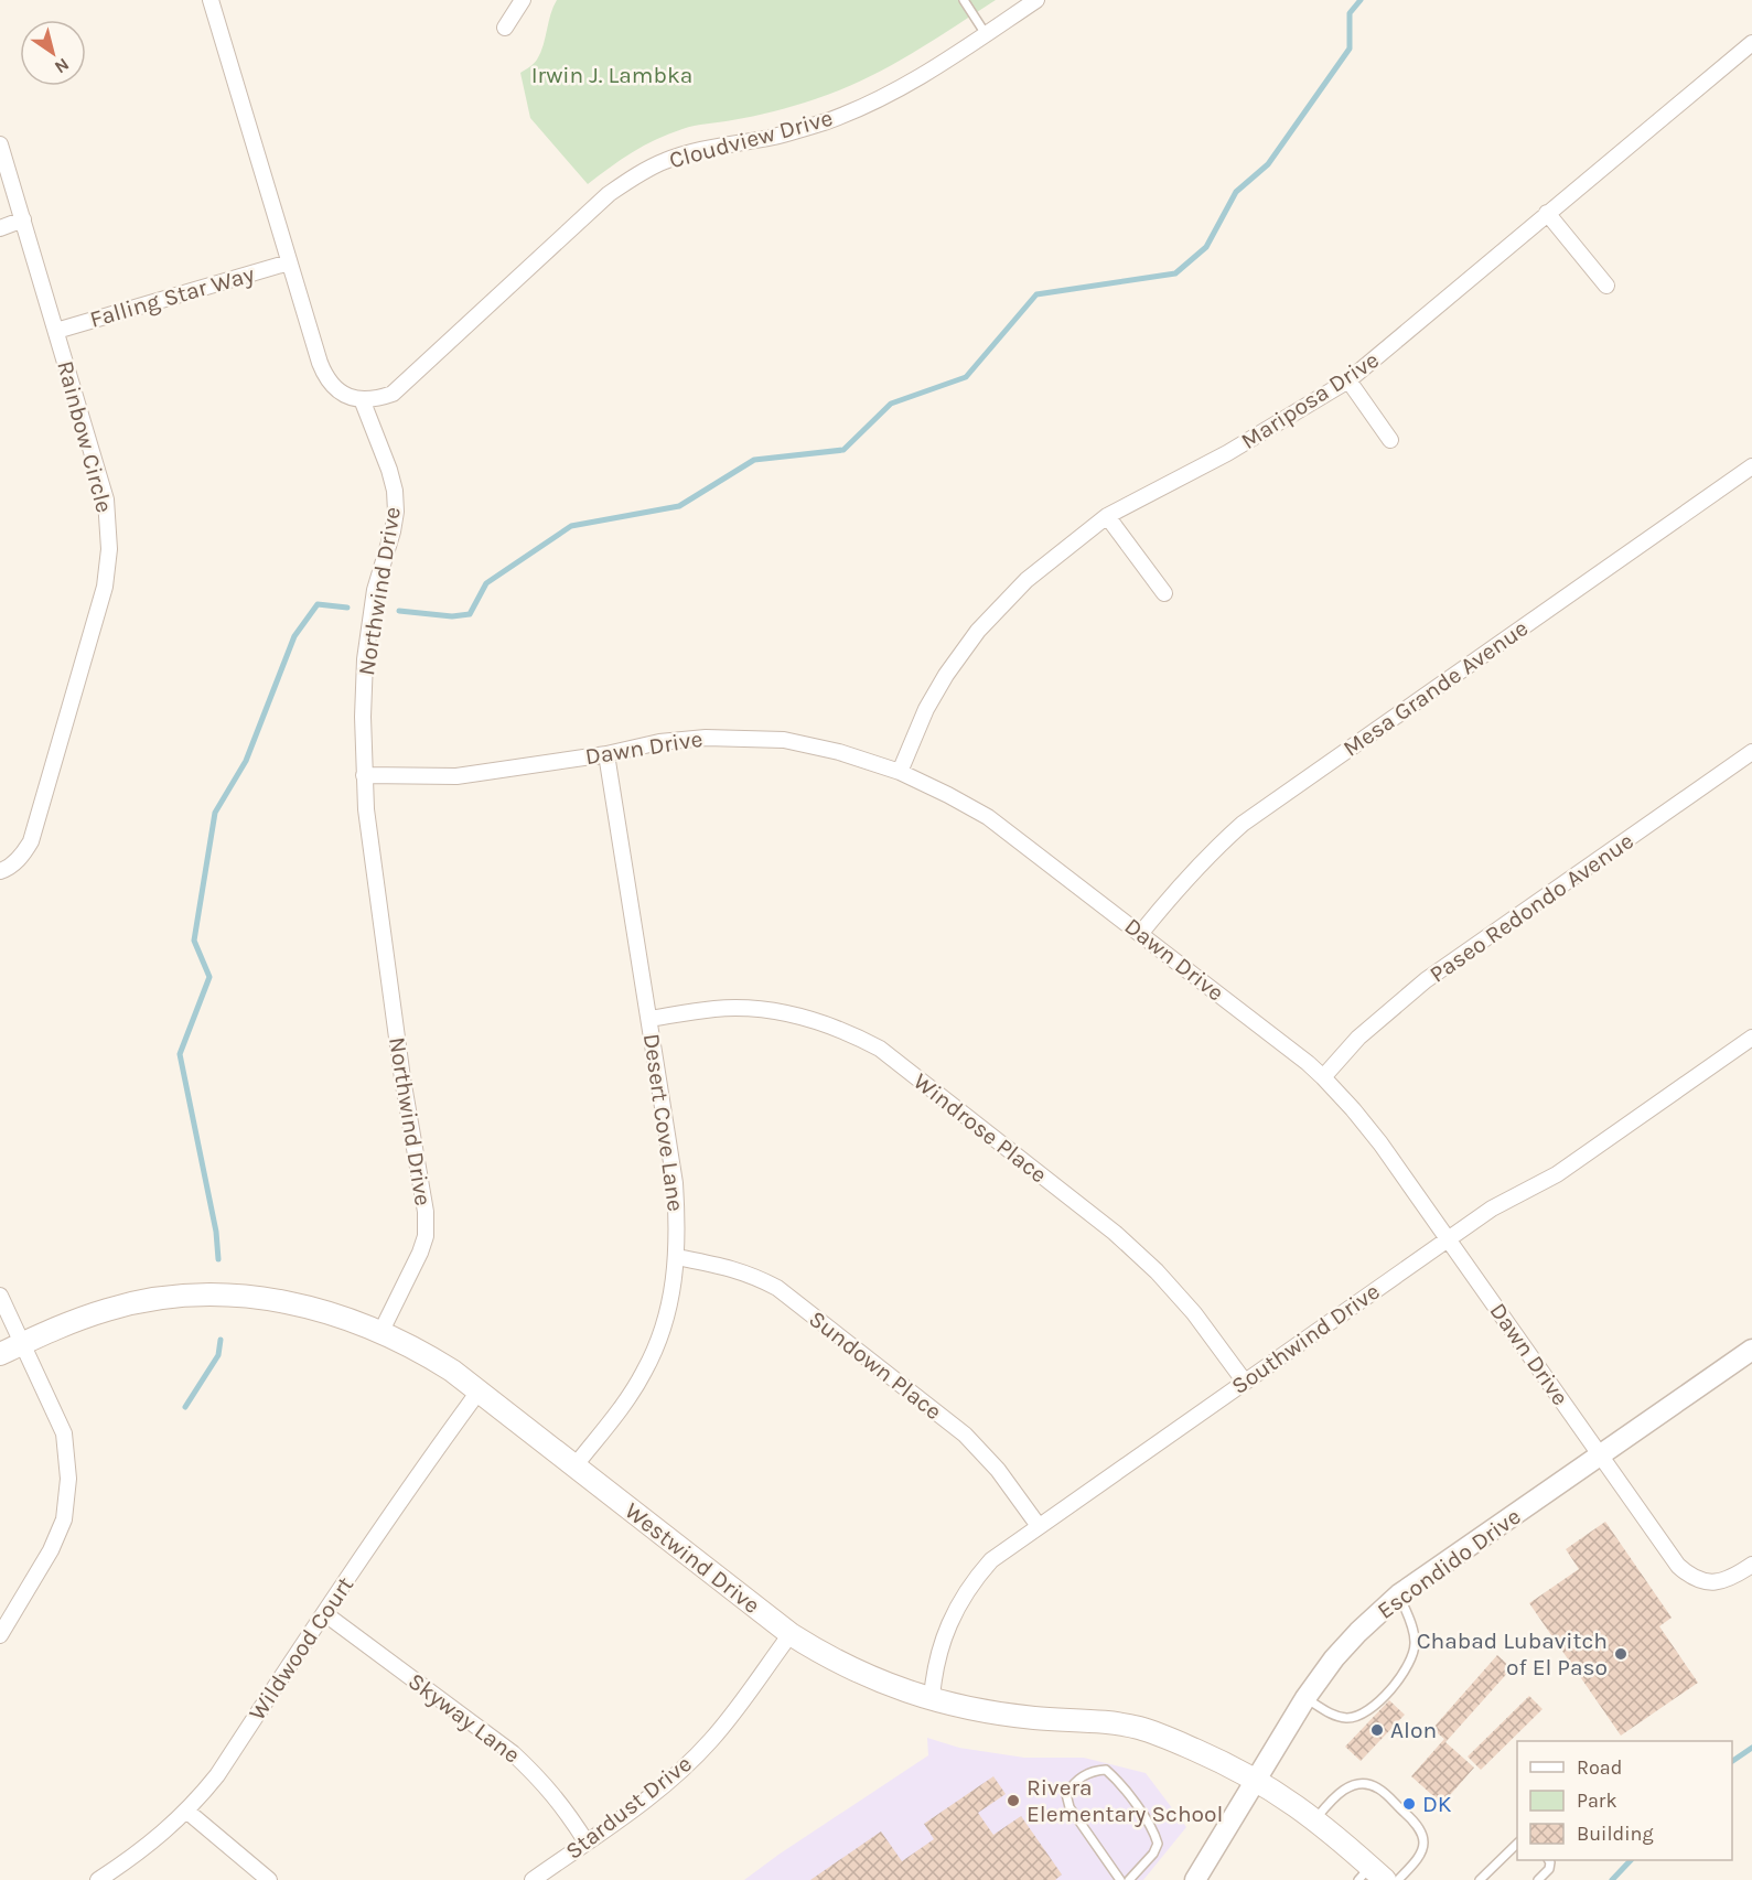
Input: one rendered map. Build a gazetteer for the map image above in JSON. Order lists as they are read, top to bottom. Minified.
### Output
{"streets":{"main road":["Westwind Drive"],"street":["Cloudview Drive","Falling Star Way","Mariposa Drive","Rainbow Circle","Northwind Drive","Mesa Grande Avenue","Dawn Drive","Paseo Redondo Avenue","Desert Cove Lane","Windrose Place","Southwind Drive","Sundown Place","Escondido Drive","Wildwood Court","Skyway Lane","Stardust Drive"]},"crossings":[["Cloudview Drive","Northwind Drive"],["Falling Star Way","Rainbow Circle"],["Mariposa Drive","Dawn Drive"],["Northwind Drive","Dawn Drive"],["Northwind Drive","Westwind Drive"],["Mesa Grande Avenue","Dawn Drive"],["Dawn Drive","Paseo Redondo Avenue"],["Dawn Drive","Desert Cove Lane"],["Dawn Drive","Southwind Drive"],["Dawn Drive","Escondido Drive"],["Desert Cove Lane","Windrose Place"],["Desert Cove Lane","Sundown Place"],["Desert Cove Lane","Westwind Drive"],["Windrose Place","Southwind Drive"],["Southwind Drive","Sundown Place"],["Southwind Drive","Westwind Drive"],["Westwind Drive","Escondido Drive"],["Westwind Drive","Wildwood Court"],["Westwind Drive","Stardust Drive"],["Wildwood Court","Skyway Lane"],["Skyway Lane","Stardust Drive"]],"parks":["Irwin J. Lambka"],"places":["Chabad Lubavitch of El Paso","Alon","Rivera Elementary School","DK"],"legend":["Road","Park","Building"],"north":"bottom right"}
